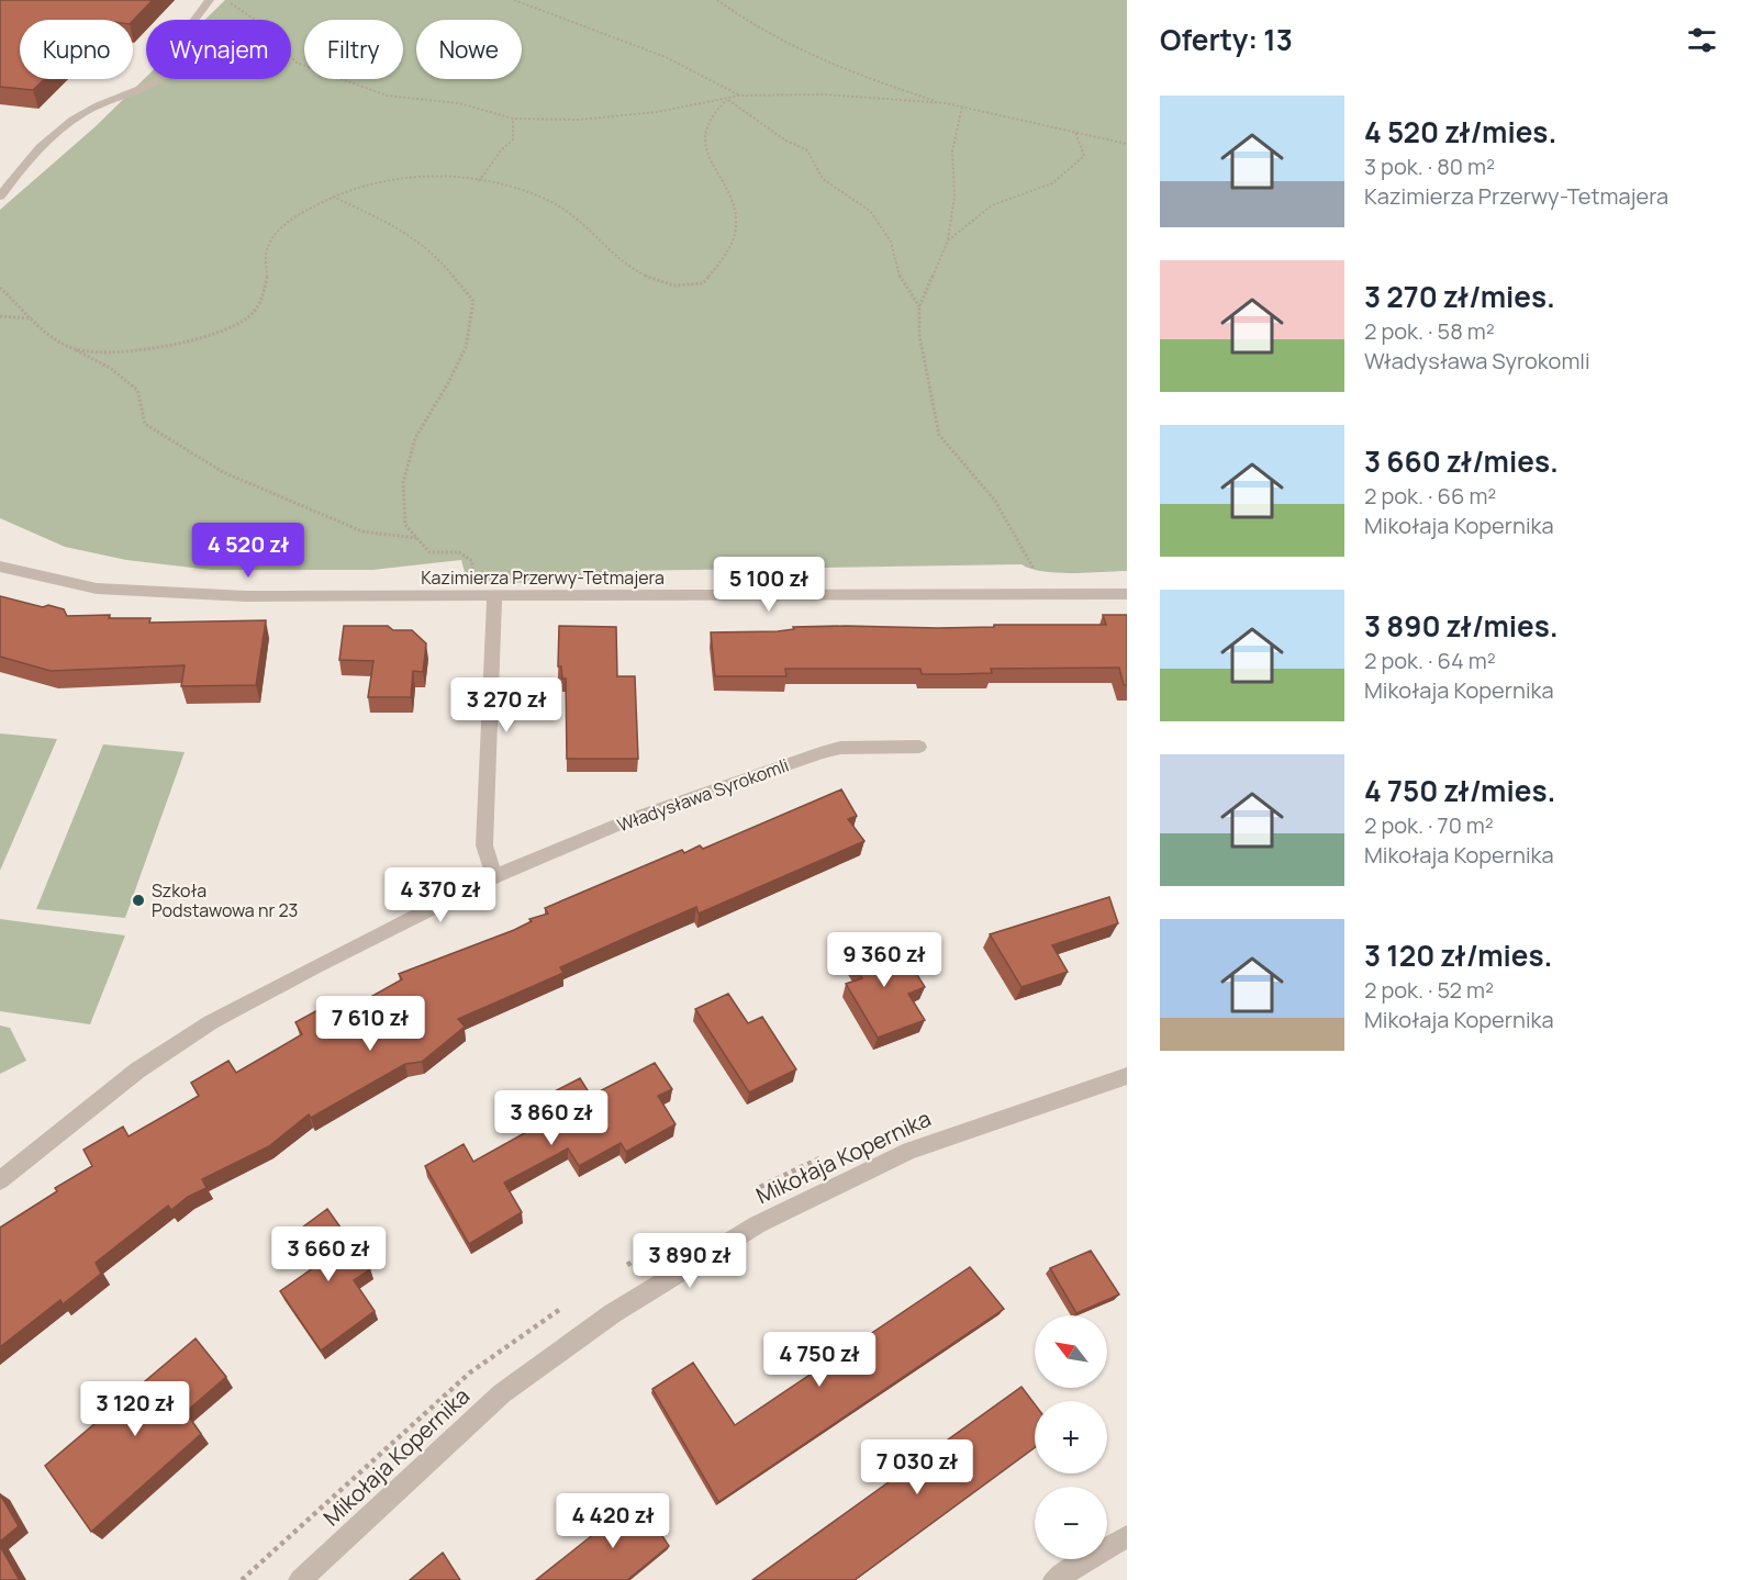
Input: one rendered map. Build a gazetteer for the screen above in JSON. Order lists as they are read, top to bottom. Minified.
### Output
{"streets":{"street":["Kazimierza Przerwy-Tetmajera","Władysława Syrokomli","Mikołaja Kopernika"]},"places":["Szkoła Podstawowa nr 23"],"north":"top left","page":{"heading":"Oferty: 13","chip":["Kupno","Wynajem","Filtry","Nowe"],"list":[{"name":"4 520 zł/mies.","note":"3 pok. · 80 m² · Kazimierza Przerwy-Tetmajera"},{"name":"3 270 zł/mies.","note":"2 pok. · 58 m² · Władysława Syrokomli"},{"name":"3 660 zł/mies.","note":"2 pok. · 66 m² · Mikołaja Kopernika"},{"name":"3 890 zł/mies.","note":"2 pok. · 64 m² · Mikołaja Kopernika"},{"name":"4 750 zł/mies.","note":"2 pok. · 70 m² · Mikołaja Kopernika"},{"name":"3 120 zł/mies.","note":"2 pok. · 52 m² · Mikołaja Kopernika"}],"price":["4 520 zł","5 100 zł","3 270 zł","4 370 zł","9 360 zł","7 610 zł","3 860 zł","3 660 zł","3 890 zł","4 750 zł","3 120 zł","7 030 zł","4 420 zł"],"map_buttons":["+","−"]}}
